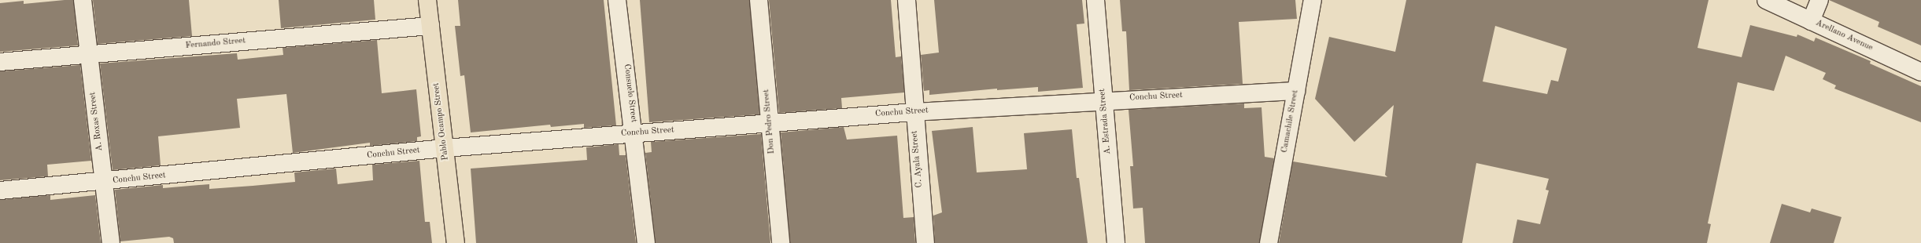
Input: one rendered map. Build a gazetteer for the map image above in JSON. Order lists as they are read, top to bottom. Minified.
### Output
{"streets":{"main road":["Pablo Ocampo Street"],"street":["Arellano Avenue","Fernando Street","Consuelo Street","Conchu Street","A. Roxas Street","Don Pedro Street","A. Estrada Street","Camachile Street","C. Ayala Street"]},"crossings":[["Fernando Street","A. Roxas Street"],["Fernando Street","Pablo Ocampo Street"],["Consuelo Street","Conchu Street"],["Conchu Street","A. Roxas Street"],["Conchu Street","Pablo Ocampo Street"],["Conchu Street","Don Pedro Street"],["Conchu Street","A. Estrada Street"],["Conchu Street","Camachile Street"],["Conchu Street","C. Ayala Street"]]}
